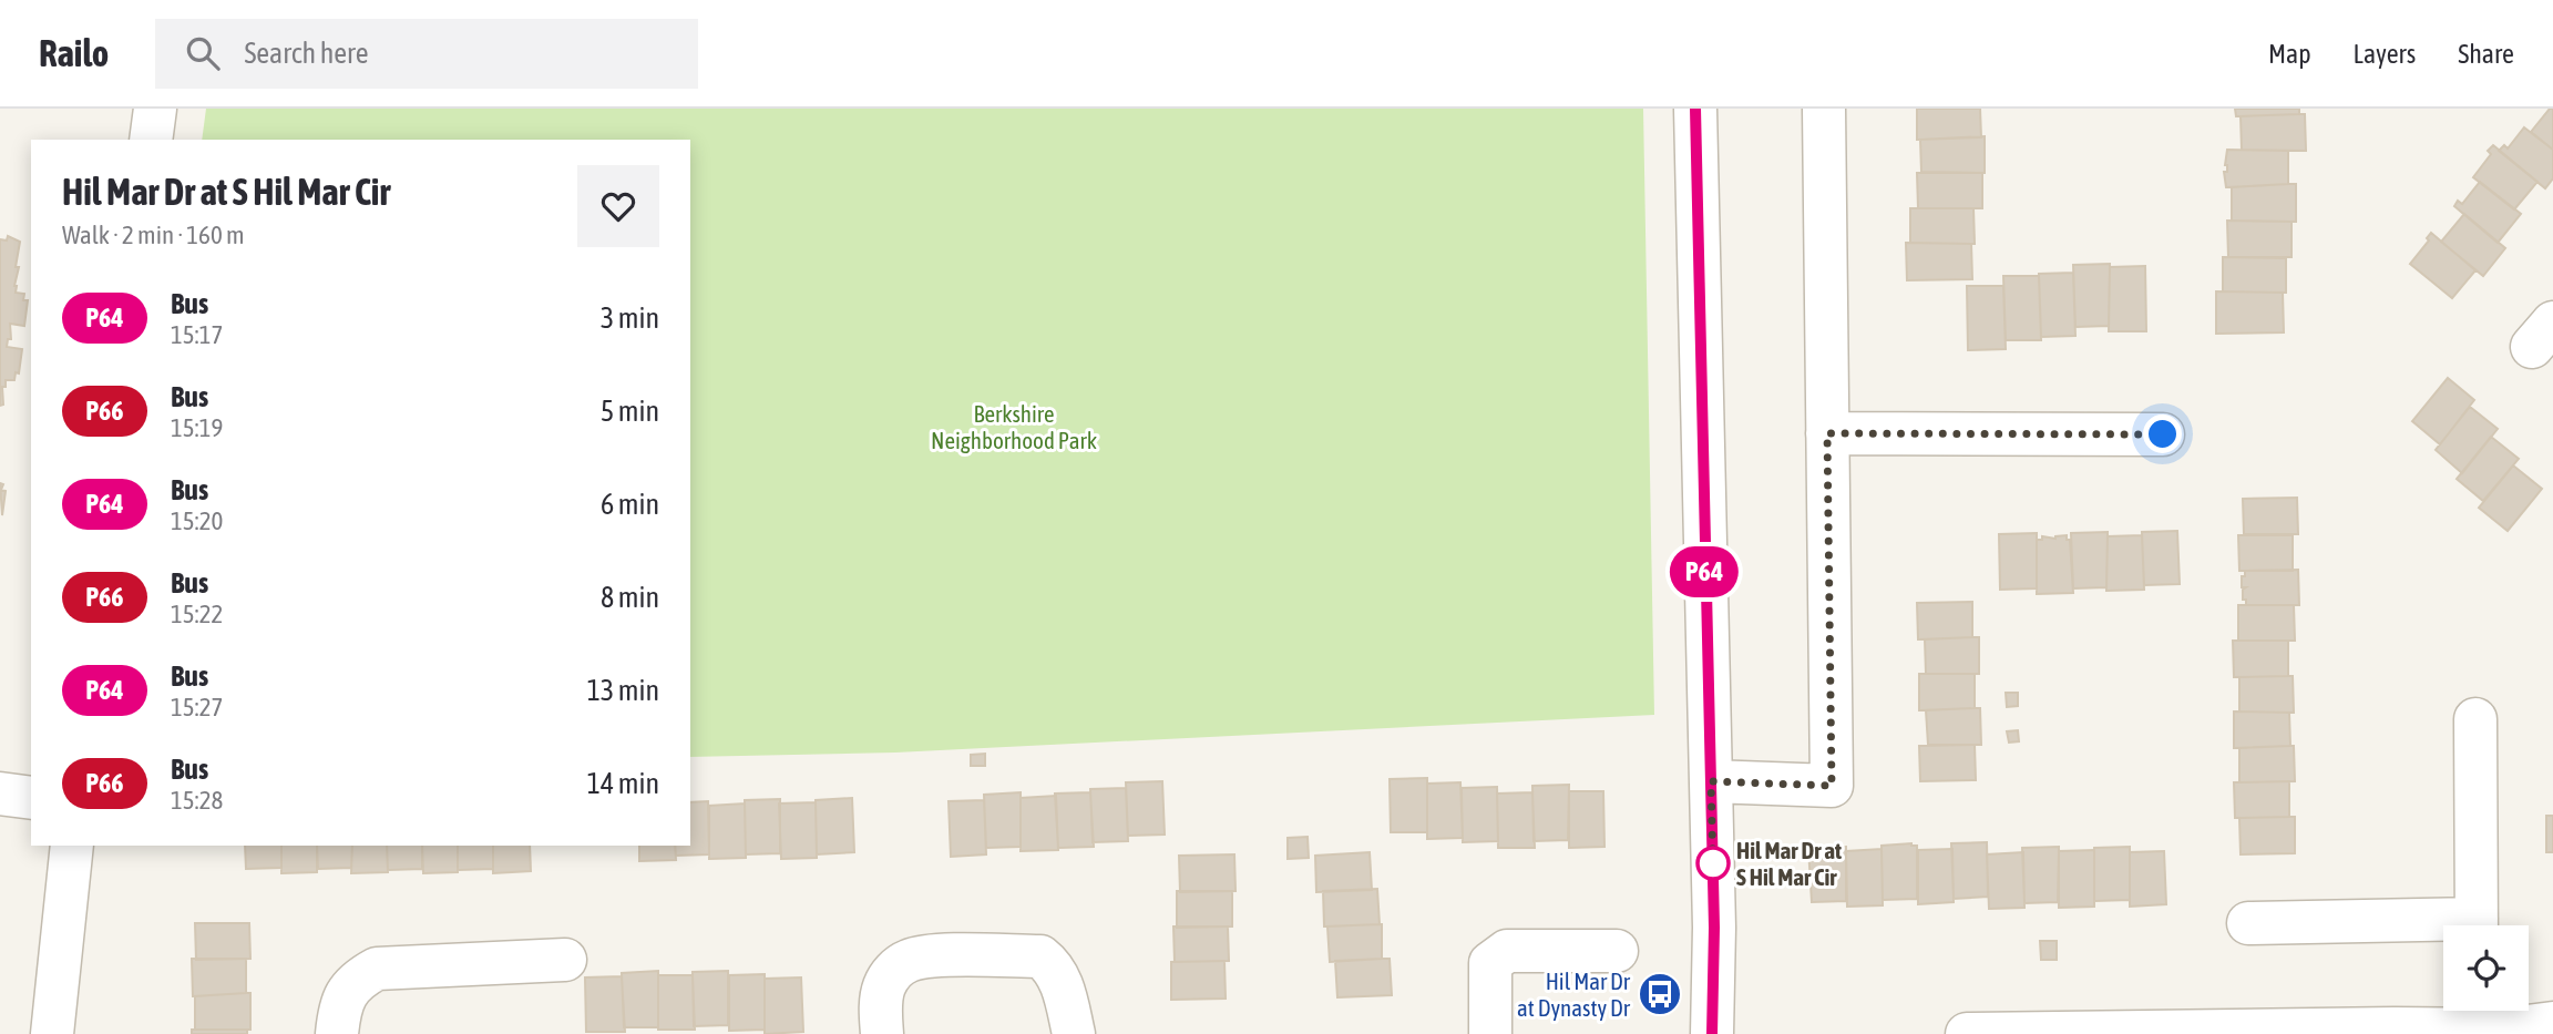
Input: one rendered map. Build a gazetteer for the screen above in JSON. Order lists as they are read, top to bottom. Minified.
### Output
{"parks":["Berkshire Neighborhood Park"],"places":{"other":["Hil Mar Dr at S Hil Mar Cir"],"bus stop":["Hil Mar Dr at Dynasty Dr"]},"lines":["bus line P64"],"page":{"header":"Railo","search":"Search here","nav":["Map","Layers","Share"],"on_map":"P64","heading":["Hil Mar Dr at S Hil Mar Cir","Walk · 2 min · 160 m"],"list":[{"mark":"P64","name":"Bus","note":"15:17","value":"3 min"},{"mark":"P66","name":"Bus","note":"15:19","value":"5 min"},{"mark":"P64","name":"Bus","note":"15:20","value":"6 min"},{"mark":"P66","name":"Bus","note":"15:22","value":"8 min"},{"mark":"P64","name":"Bus","note":"15:27","value":"13 min"},{"mark":"P66","name":"Bus","note":"15:28","value":"14 min"}]}}
